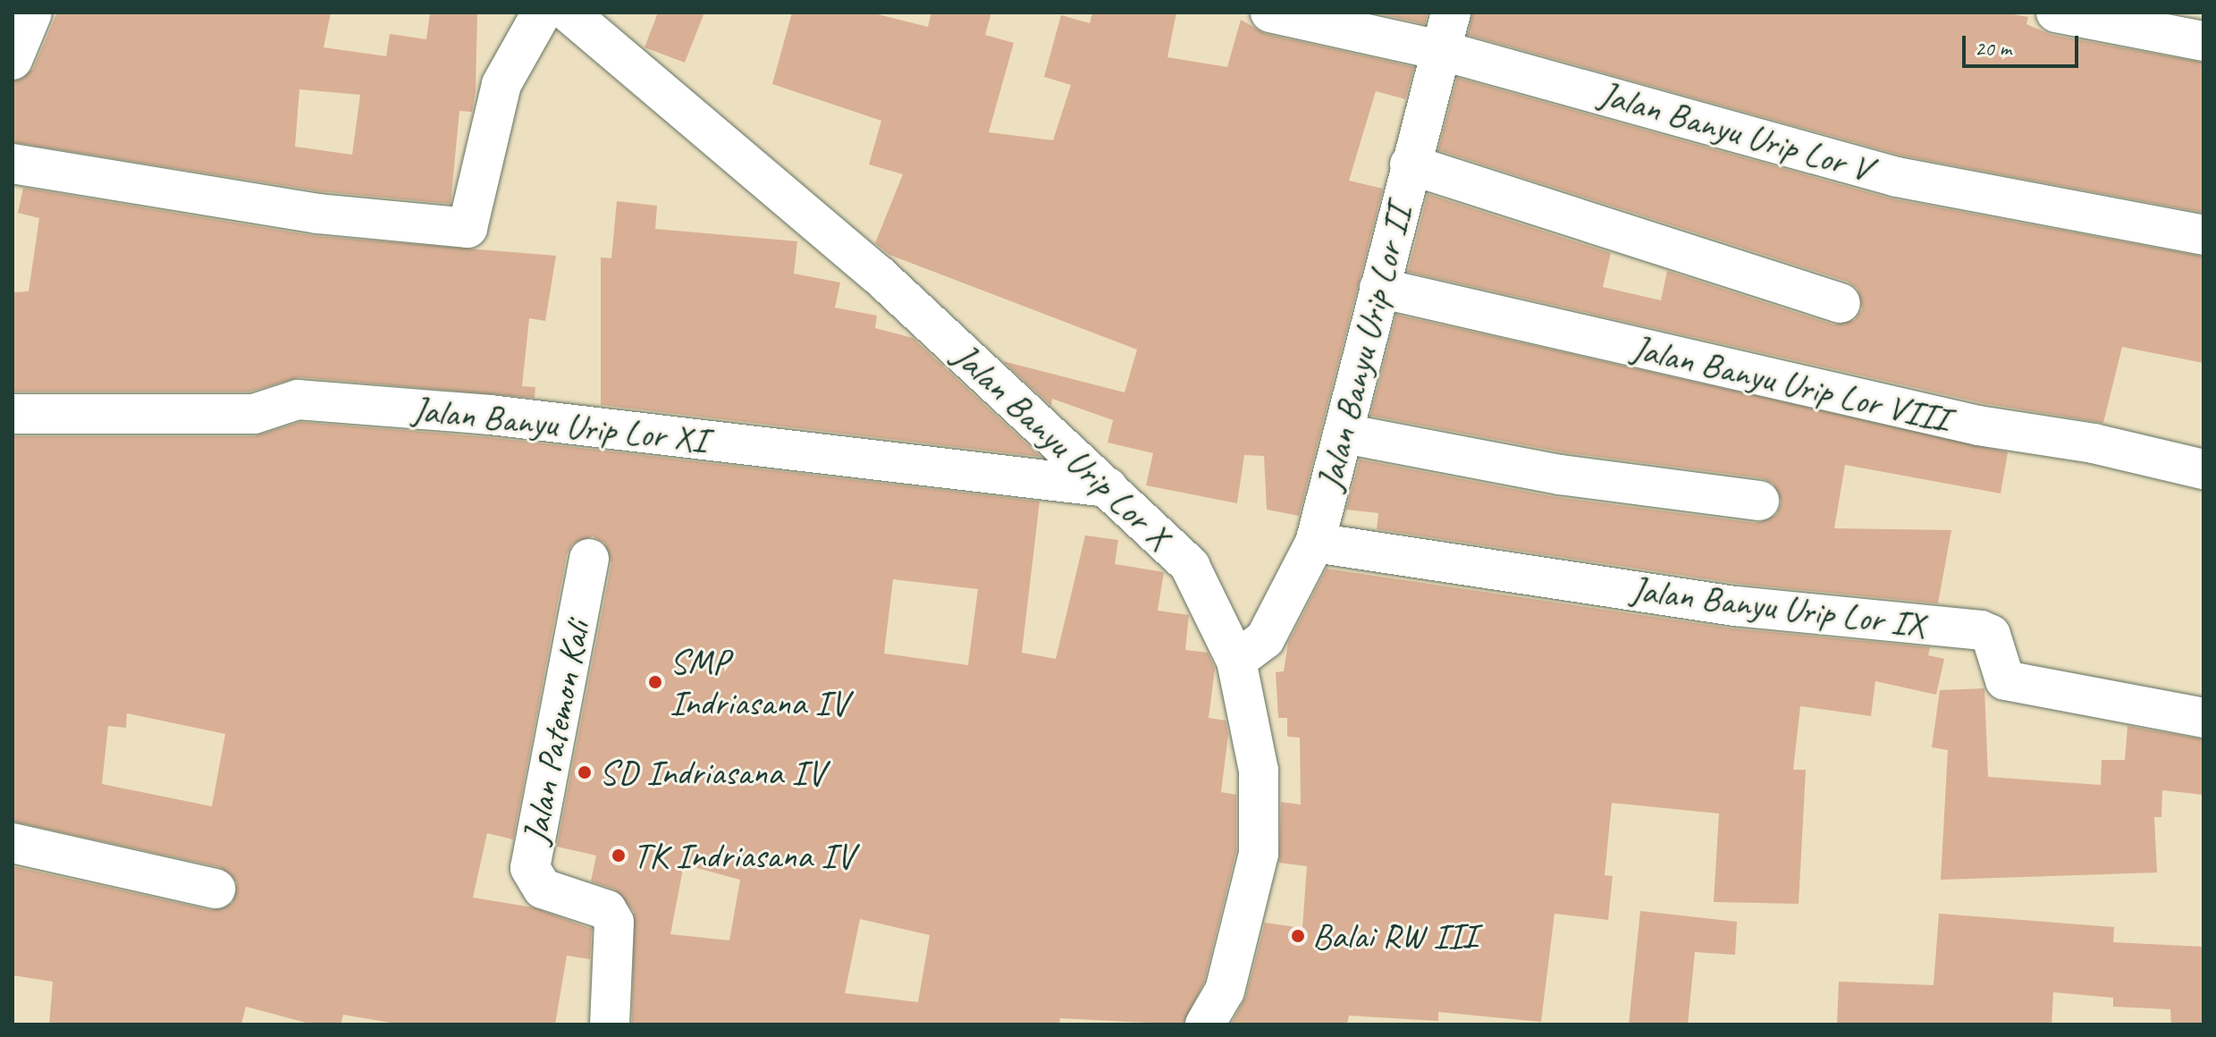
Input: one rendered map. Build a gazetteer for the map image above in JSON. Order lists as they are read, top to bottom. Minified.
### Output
{"streets":{"street":["Jalan Banyu Urip Lor V","Jalan Banyu Urip Lor II","Jalan Banyu Urip Lor VIII","Jalan Banyu Urip Lor XI","Jalan Banyu Urip Lor X","Jalan Banyu Urip Lor IX","Jalan Patemon Kali"]},"crossings":[["Jalan Banyu Urip Lor V","Jalan Banyu Urip Lor II"],["Jalan Banyu Urip Lor II","Jalan Banyu Urip Lor VIII"],["Jalan Banyu Urip Lor II","Jalan Banyu Urip Lor X"],["Jalan Banyu Urip Lor II","Jalan Banyu Urip Lor IX"],["Jalan Banyu Urip Lor XI","Jalan Banyu Urip Lor X"]],"places":["SMP Indriasana IV","SD Indriasana IV","TK Indriasana IV","Balai RW III"],"scale_bar":"20 m"}
